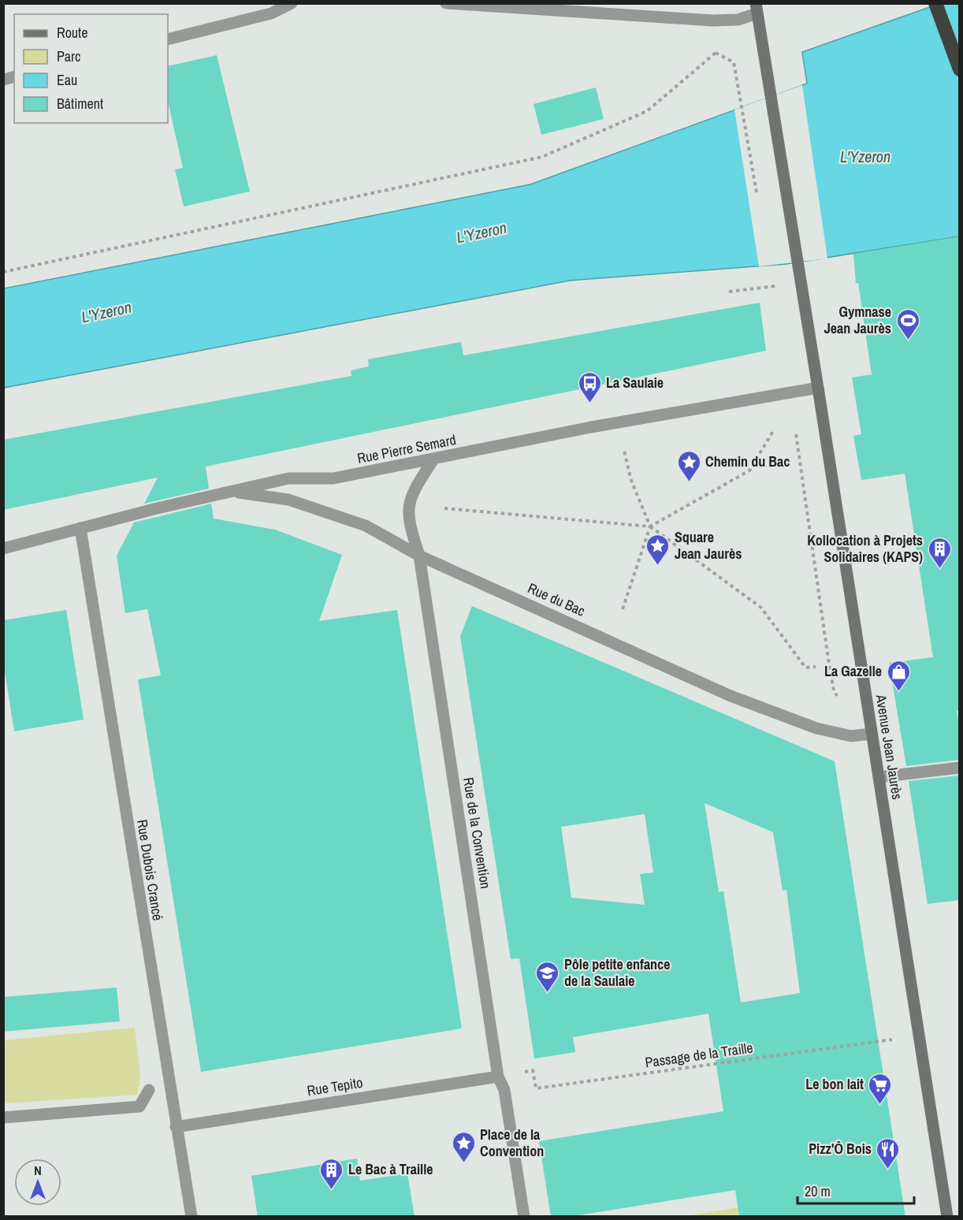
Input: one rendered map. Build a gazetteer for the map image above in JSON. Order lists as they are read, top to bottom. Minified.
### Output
{"streets":{"main road":["Avenue Jean Jaurès"],"street":["Rue Pierre Semard","Rue du Bac","Rue de la Convention","Rue Dubois Crancé","Rue Tepito"],"path":["Passage de la Traille"]},"crossings":[["Rue Pierre Semard","Rue du Bac"],["Rue Pierre Semard","Avenue Jean Jaurès"],["Rue Pierre Semard","Rue de la Convention"],["Rue Pierre Semard","Rue Dubois Crancé"],["Rue du Bac","Avenue Jean Jaurès"],["Rue du Bac","Rue de la Convention"],["Avenue Jean Jaurès","Passage de la Traille"],["Rue de la Convention","Passage de la Traille"],["Rue de la Convention","Rue Tepito"],["Rue Dubois Crancé","Rue Tepito"],["Passage de la Traille","Rue Tepito"]],"water":["L'Yzeron"],"places":{"sports":["Gymnase Jean Jaurès"],"bus stop":["La Saulaie"],"place":["Chemin du Bac","Square Jean Jaurès","Place de la Convention"],"building":["Kollocation à Projets Solidaires (KAPS)","Le Bac à Traille"],"shop":["La Gazelle"],"school or university":["Pôle petite enfance de la Saulaie"],"supermarket":["Le bon lait"],"restaurant":["Pizz'Ô Bois"]},"legend":["Route","Parc","Eau","Bâtiment"],"scale_bar":"20 m","north":"top"}
